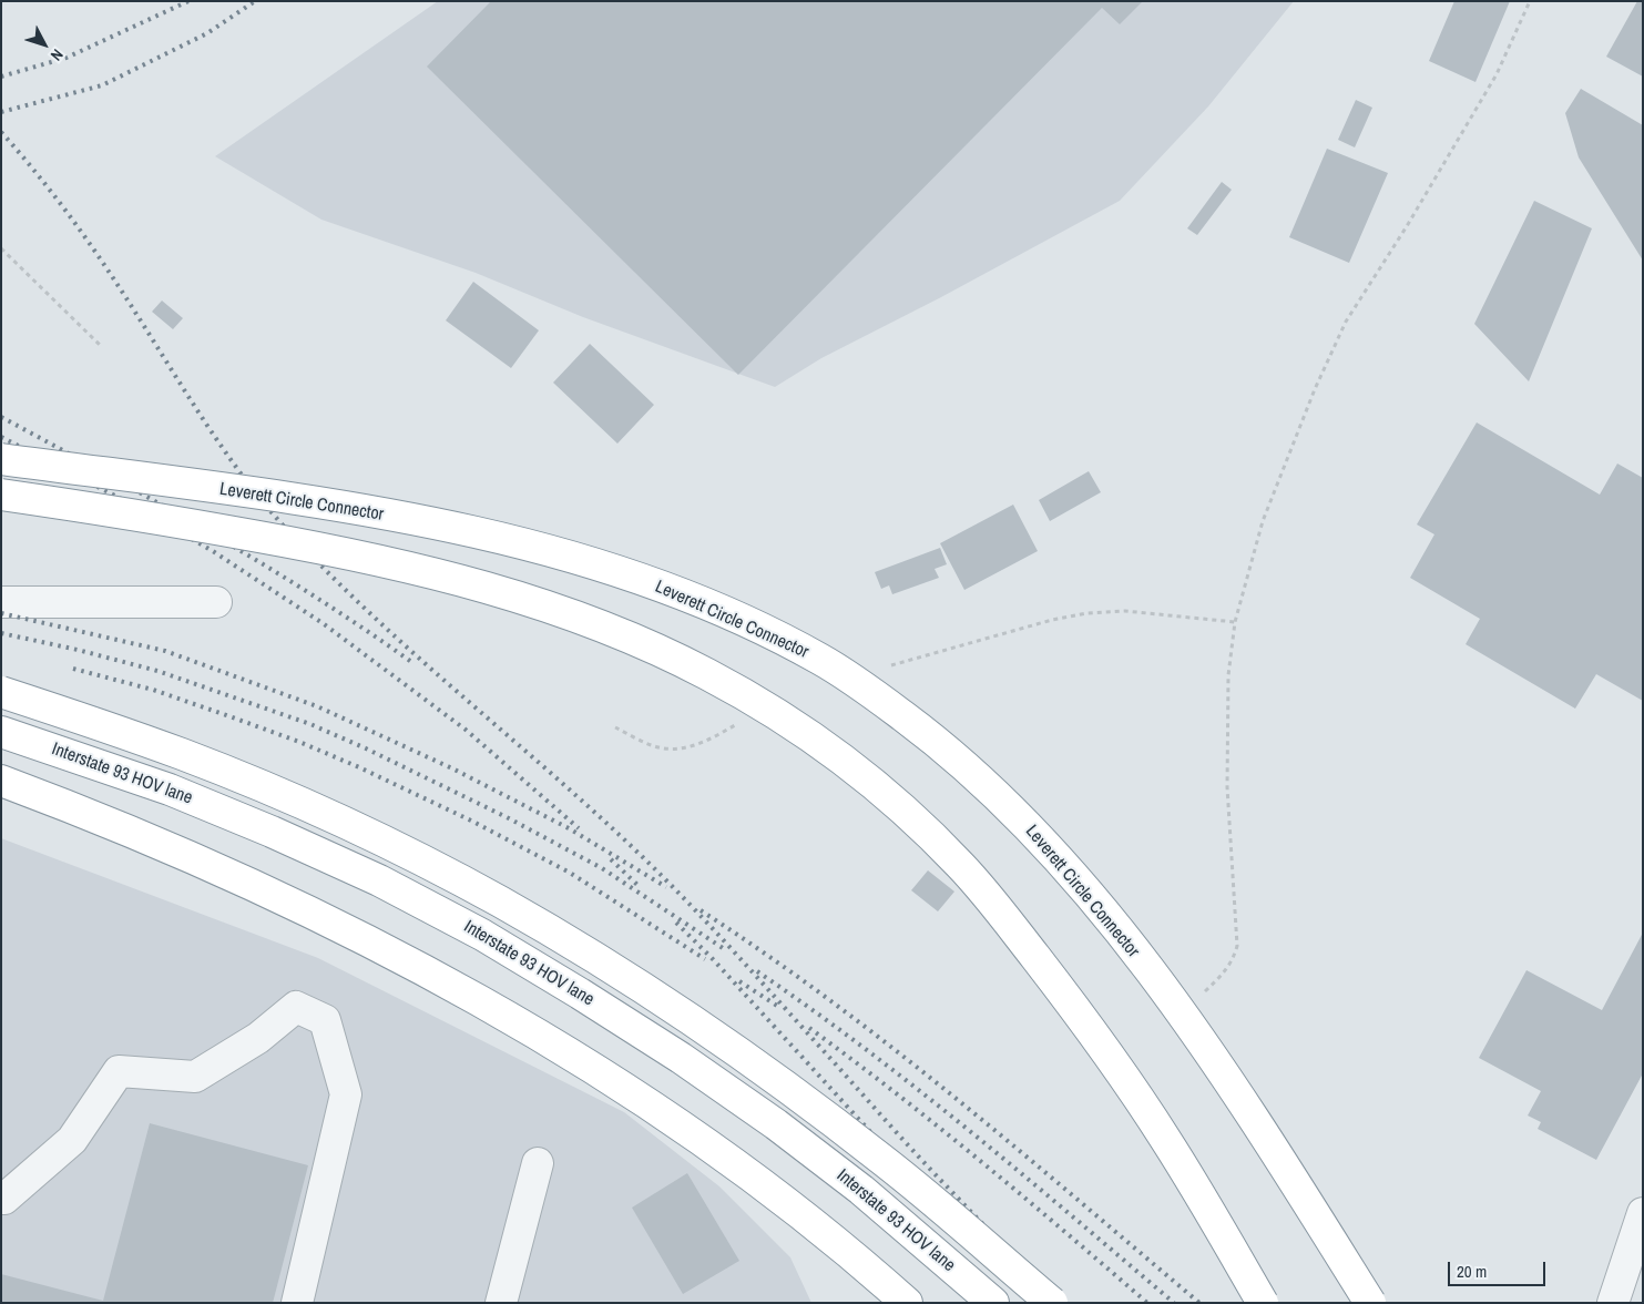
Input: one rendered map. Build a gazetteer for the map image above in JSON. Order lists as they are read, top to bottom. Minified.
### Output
{"streets":{"highway":["Leverett Circle Connector","Interstate 93 HOV lane"]},"scale_bar":"20 m","north":"bottom right"}
